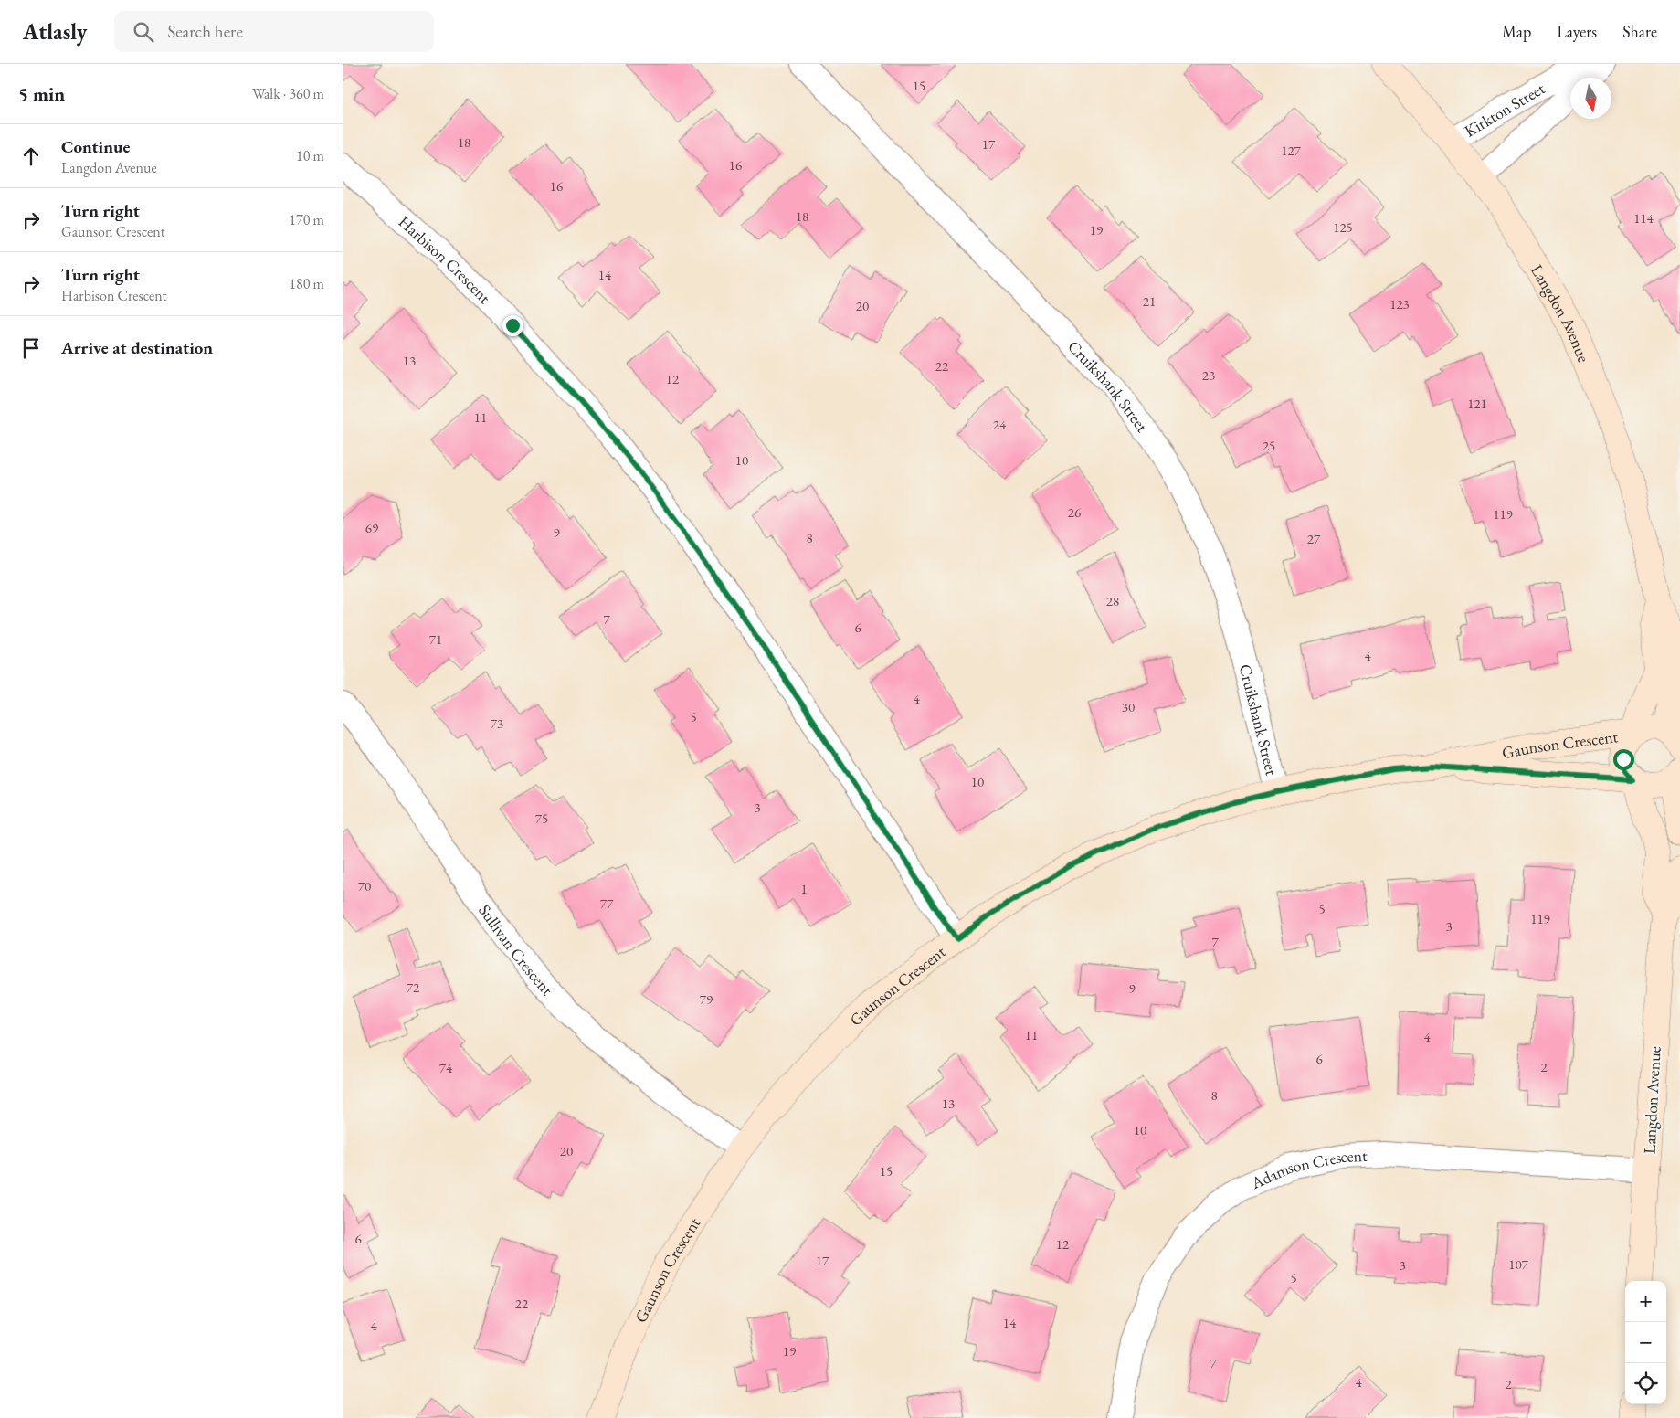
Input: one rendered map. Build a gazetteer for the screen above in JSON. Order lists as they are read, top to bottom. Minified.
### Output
{"streets":{"street":["Kirkton Street","Harbison Crescent","Langdon Avenue","Cruikshank Street","Gaunson Crescent","Sullivan Crescent","Adamson Crescent"]},"crossings":[["Kirkton Street","Langdon Avenue"],["Harbison Crescent","Gaunson Crescent"],["Langdon Avenue","Gaunson Crescent"],["Langdon Avenue","Adamson Crescent"],["Cruikshank Street","Gaunson Crescent"],["Gaunson Crescent","Sullivan Crescent"]],"house_numbers":["15","18","17","127","16","16","18","114","125","19","14","21","123","20","13","22","23","12","121","11","24","25","10","26","119","69","9","8","27","28","7","6","71","4","4","30","5","73","10","3","75","70","1","77","5","119","3","7","72","9","79","11","4","6","2","74","8","13","10","20","15","6","12","17","107","3","5","22","14","4","19","7","4","2"],"north":"bottom","page":{"header":"Atlasly","search":"Search here","nav":["Map","Layers","Share"],"heading":["5 min","Walk · 360 m"],"list":[["Continue","Langdon Avenue","10 m"],["Turn right","Gaunson Crescent","170 m"],["Turn right","Harbison Crescent","180 m"],"Arrive at destination"],"map_buttons":["+","−"]}}
